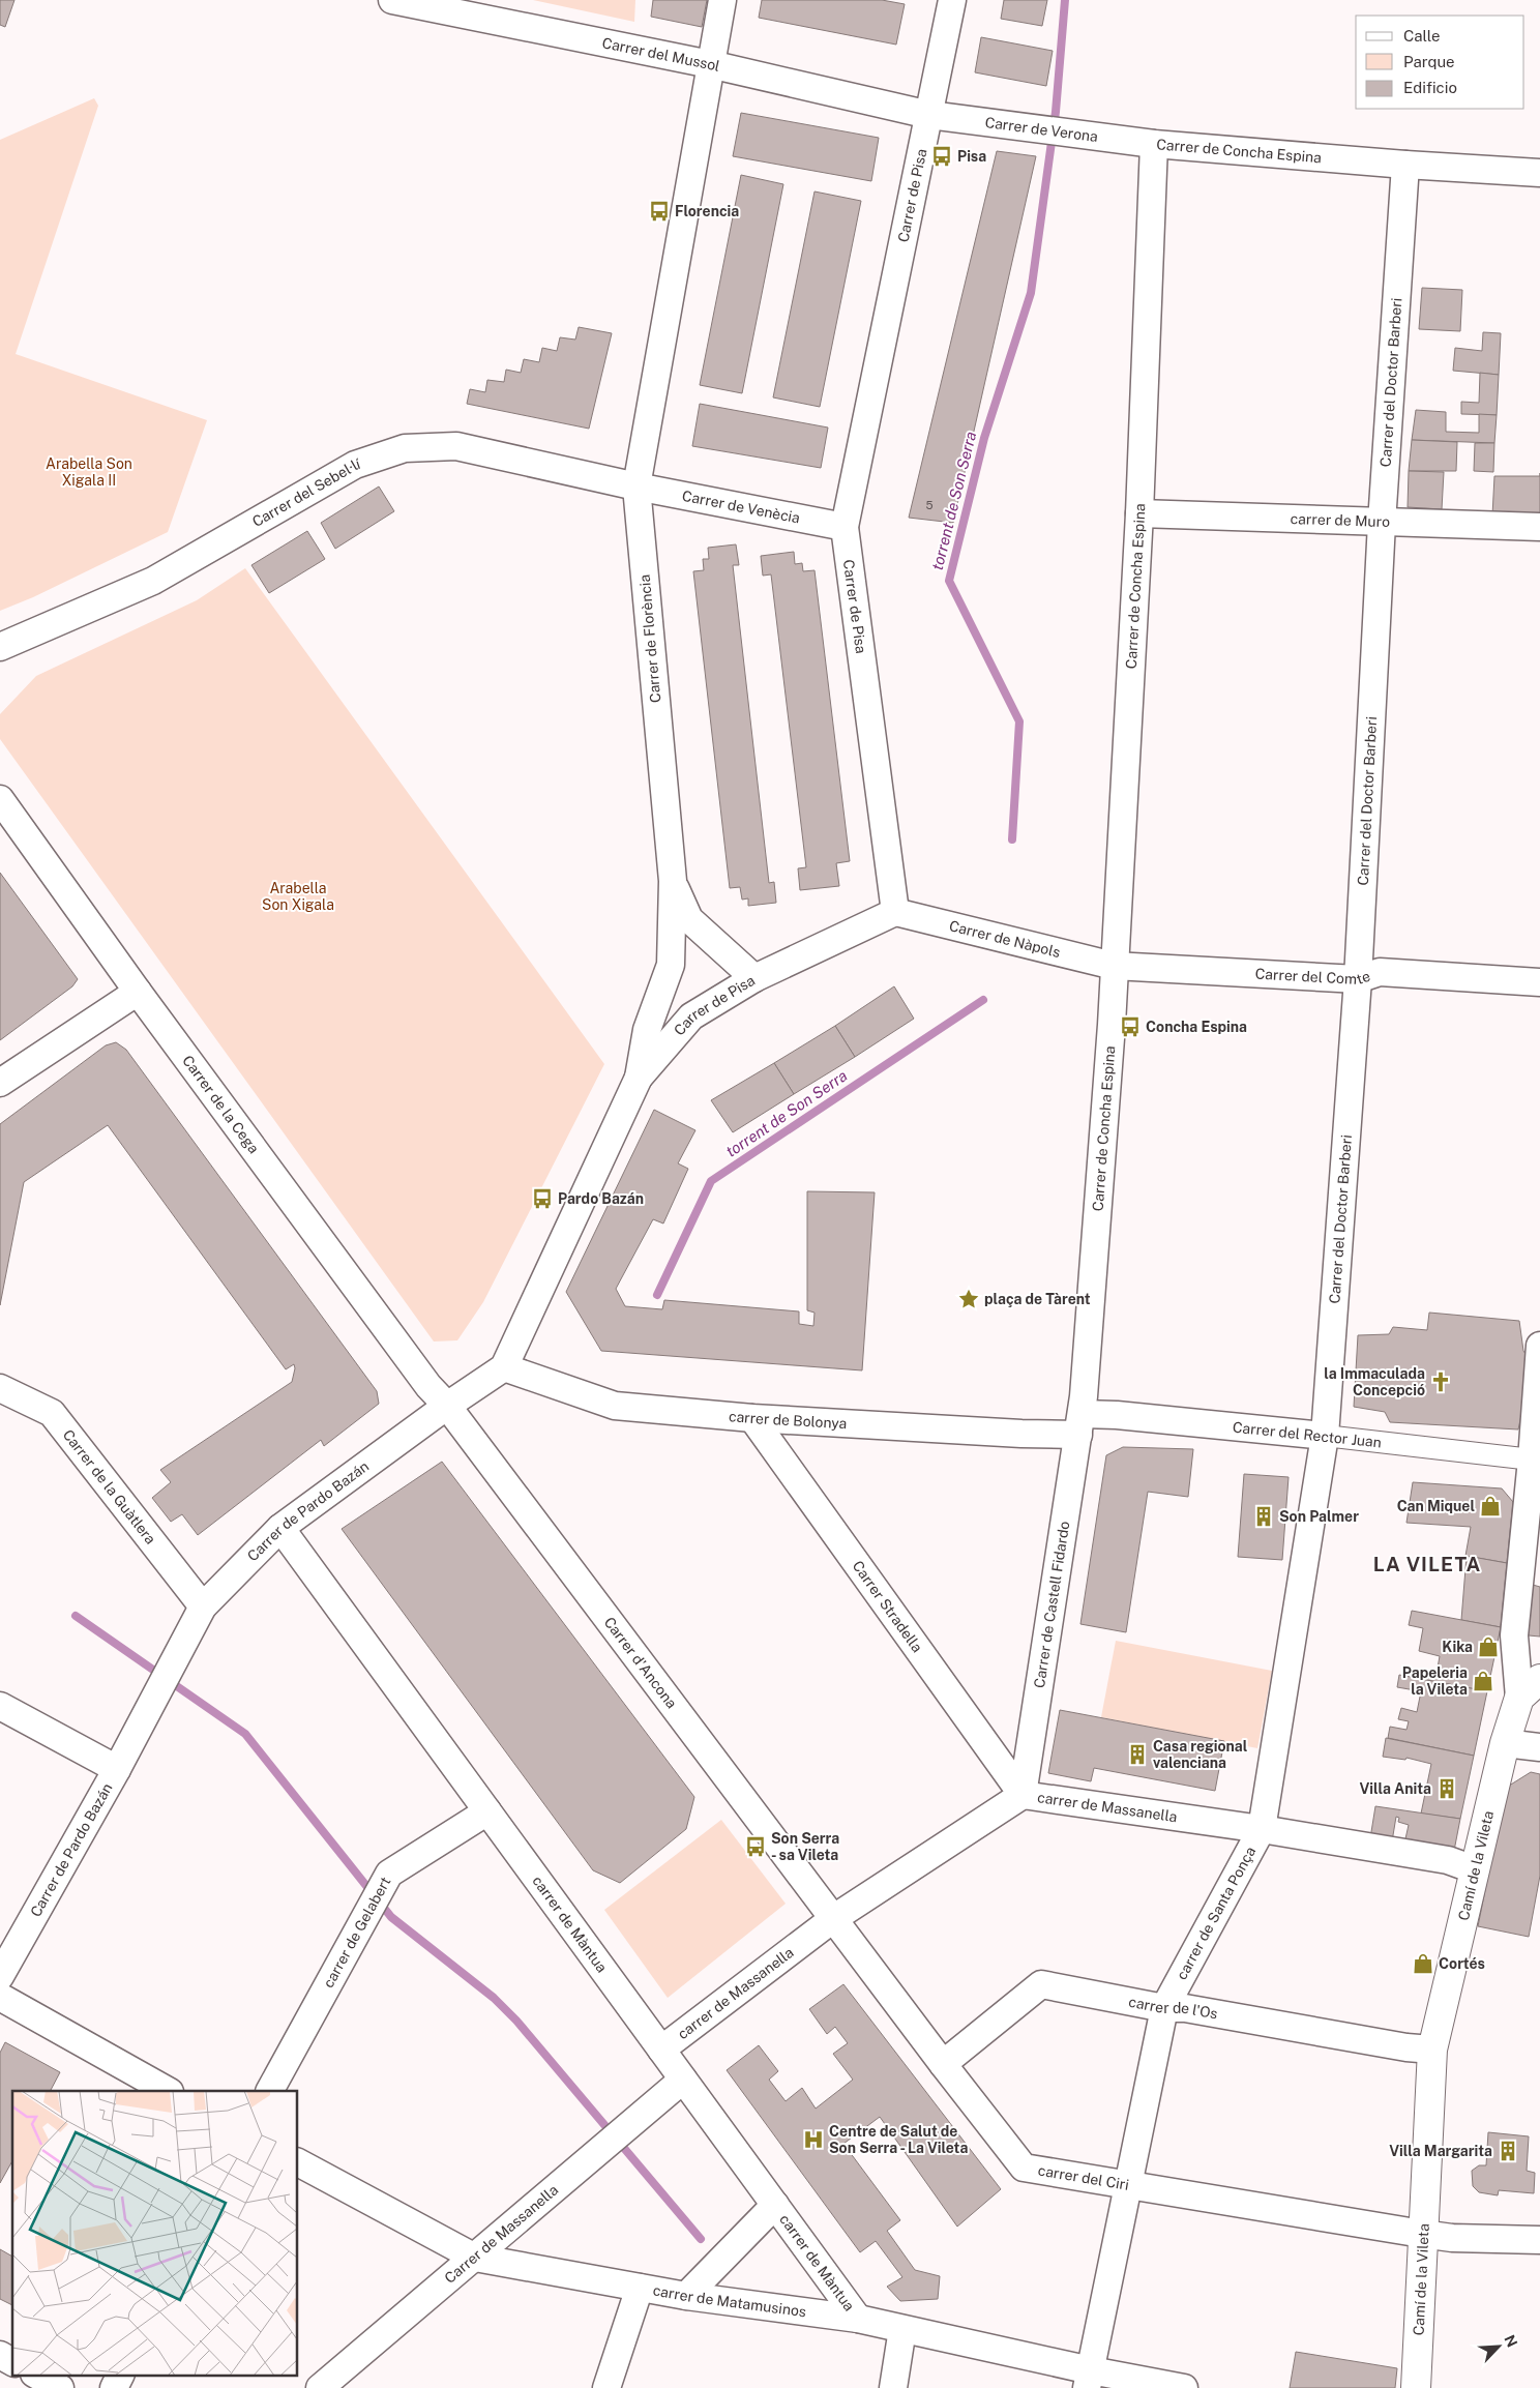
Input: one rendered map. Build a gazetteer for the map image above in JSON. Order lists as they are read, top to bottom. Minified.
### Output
{"streets":{"street":["Carrer del Mussol","Carrer de Verona","Carrer de Concha Espina","Carrer de Pisa","Carrer del Doctor Barberi","Carrer del Sebel·lí","Carrer de Venècia","carrer de Muro","Carrer de Florència","Carrer de Nàpols","Carrer del Comte","Carrer de la Cega","carrer de Bolonya","Carrer del Rector Juan","Carrer de la Guàtlera","Carrer de Pardo Bazán","Carrer de Castell Fidardo","Carrer Stradella","Carrer d'Ancona","carrer de Massanella","Camí de la Vileta","carrer de Santa Ponça","carrer de Màntua","carrer de Gelabert","carrer de l'Os","carrer del Ciri","Carrer de Massanella","carrer de Matamusinos"]},"crossings":[["Carrer del Mussol","Carrer de Verona"],["Carrer del Mussol","Carrer de Pisa"],["Carrer del Mussol","Carrer de Florència"],["Carrer de Verona","Carrer de Concha Espina"],["Carrer de Verona","Carrer de Pisa"],["Carrer de Concha Espina","Carrer del Doctor Barberi"],["Carrer de Concha Espina","carrer de Muro"],["Carrer de Concha Espina","Carrer de Nàpols"],["Carrer de Concha Espina","Carrer del Comte"],["Carrer de Concha Espina","carrer de Bolonya"],["Carrer de Concha Espina","Carrer del Rector Juan"],["Carrer de Concha Espina","Carrer de Castell Fidardo"],["Carrer de Pisa","Carrer de Venècia"],["Carrer de Pisa","Carrer de Florència"],["Carrer de Pisa","Carrer de Nàpols"],["Carrer del Doctor Barberi","carrer de Muro"],["Carrer del Doctor Barberi","Carrer del Comte"],["Carrer del Doctor Barberi","Carrer del Rector Juan"],["Carrer del Doctor Barberi","carrer de Santa Ponça"],["Carrer del Sebel·lí","Carrer de Venècia"],["Carrer del Sebel·lí","Carrer de Florència"],["Carrer de Venècia","Carrer de Florència"],["Carrer de Nàpols","Carrer del Comte"],["Carrer de la Cega","Carrer de Pardo Bazán"],["Carrer de la Cega","Carrer d'Ancona"],["carrer de Bolonya","Carrer del Rector Juan"],["carrer de Bolonya","Carrer de Pardo Bazán"],["carrer de Bolonya","Carrer de Castell Fidardo"],["carrer de Bolonya","Carrer Stradella"],["Carrer del Rector Juan","Carrer de Castell Fidardo"],["Carrer del Rector Juan","Camí de la Vileta"],["Carrer del Rector Juan","carrer de Santa Ponça"],["Carrer de la Guàtlera","Carrer de Pardo Bazán"],["Carrer de Pardo Bazán","Carrer d'Ancona"],["Carrer de Pardo Bazán","carrer de Màntua"],["Carrer de Castell Fidardo","Carrer Stradella"],["Carrer de Castell Fidardo","carrer de Massanella"],["Carrer Stradella","carrer de Massanella"],["Carrer d'Ancona","carrer de Massanella"],["Carrer d'Ancona","carrer del Ciri"],["carrer de Massanella","Camí de la Vileta"],["carrer de Massanella","carrer de Santa Ponça"],["carrer de Massanella","carrer de Màntua"],["carrer de Massanella","carrer del Ciri"],["Camí de la Vileta","carrer de l'Os"],["Camí de la Vileta","carrer del Ciri"],["carrer de Santa Ponça","carrer de l'Os"],["carrer de Santa Ponça","carrer del Ciri"],["carrer de Santa Ponça","carrer de Matamusinos"],["carrer de Màntua","carrer de Gelabert"],["carrer de Màntua","Carrer de Massanella"],["carrer de Màntua","carrer de Matamusinos"],["carrer de l'Os","carrer del Ciri"],["Carrer de Massanella","carrer de Matamusinos"]],"districts":["LA VILETA"],"water":["torrent de Son Serra"],"parks":["Arabella Son Xigala II","Arabella Son Xigala"],"places":{"bus stop":["Pisa","Florencia","Concha Espina","Pardo Bazán","Son Serra - sa Vileta"],"place":["plaça de Tàrent"],"church":["la Immaculada Concepció"],"shop":["Can Miquel","Kika","Papeleria la Vileta","Cortés"],"building":["Son Palmer","Casa regional valenciana","Villa Anita","Villa Margarita"],"hospital":["Centre de Salut de Son Serra - La Vileta"]},"house_numbers":["5"],"legend":["Calle","Parque","Edificio"],"north":"top right"}
